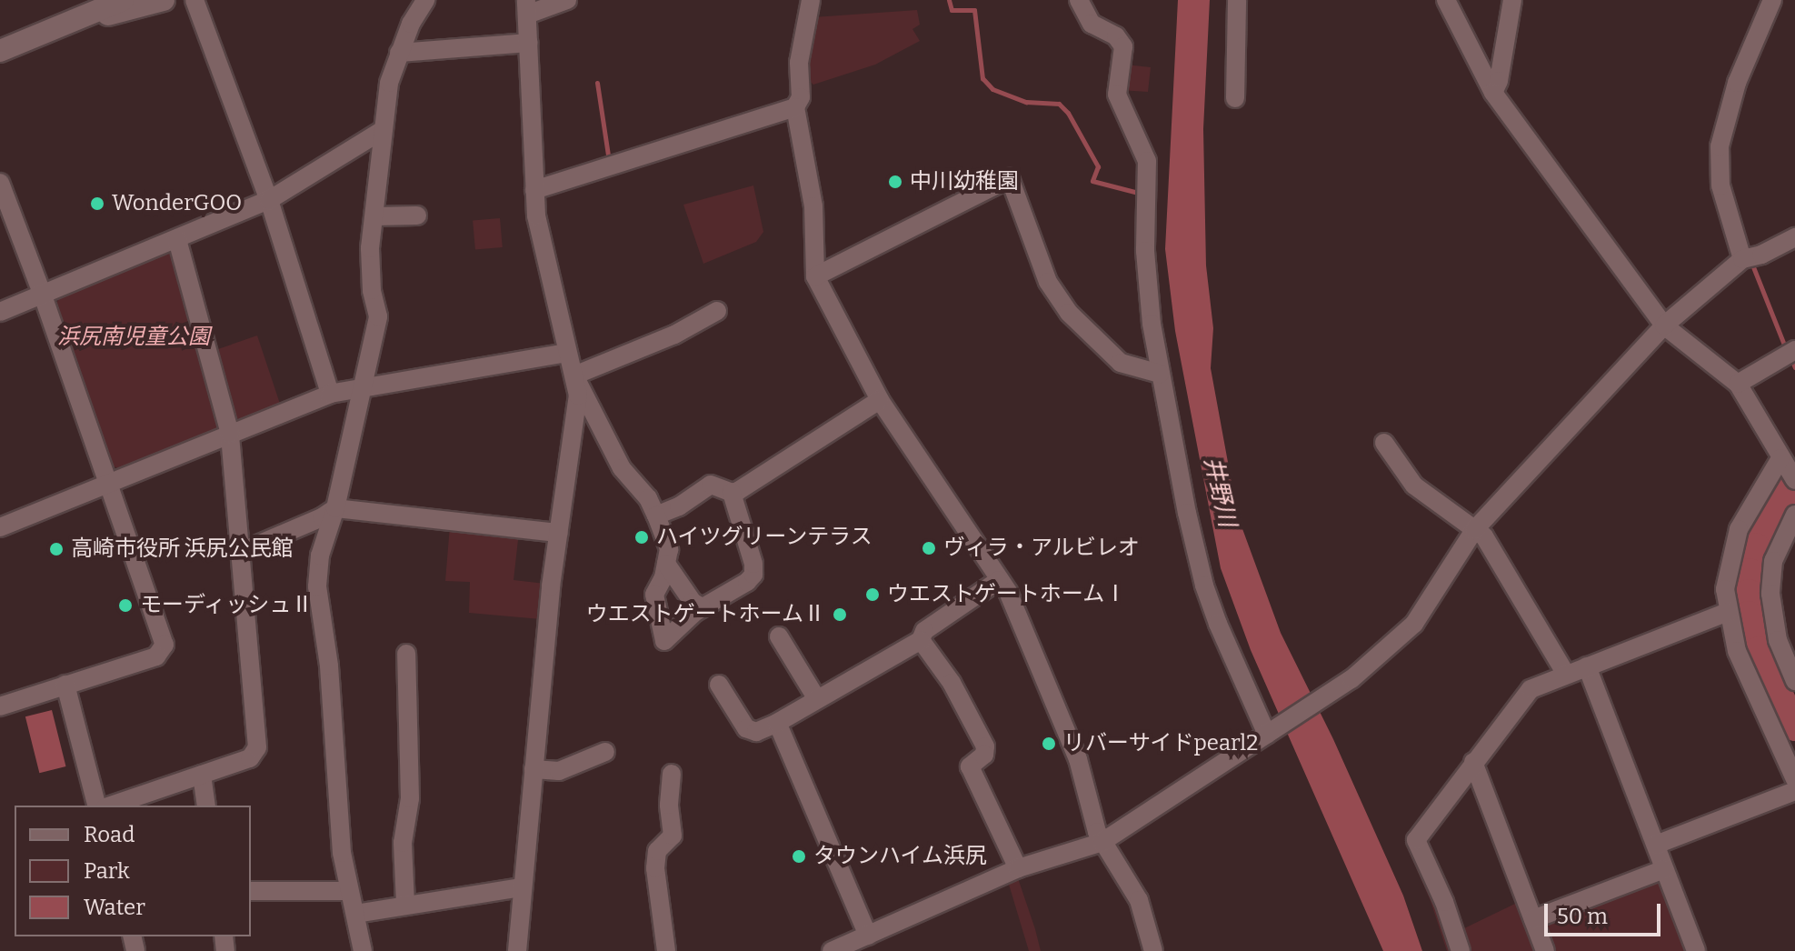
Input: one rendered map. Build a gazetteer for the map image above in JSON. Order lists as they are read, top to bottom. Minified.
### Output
{"water":["井野川"],"parks":["浜尻南児童公園"],"places":["中川幼稚園","WonderGOO","ハイツグリーンテラス","ヴィラ・アルビレオ","高崎市役所 浜尻公民館","ウエストゲートホームⅠ","モーディッシュⅡ","ウエストゲートホームⅡ","リバーサイドpearl2","タウンハイム浜尻"],"legend":["Road","Park","Water"],"scale_bar":"50 m"}
